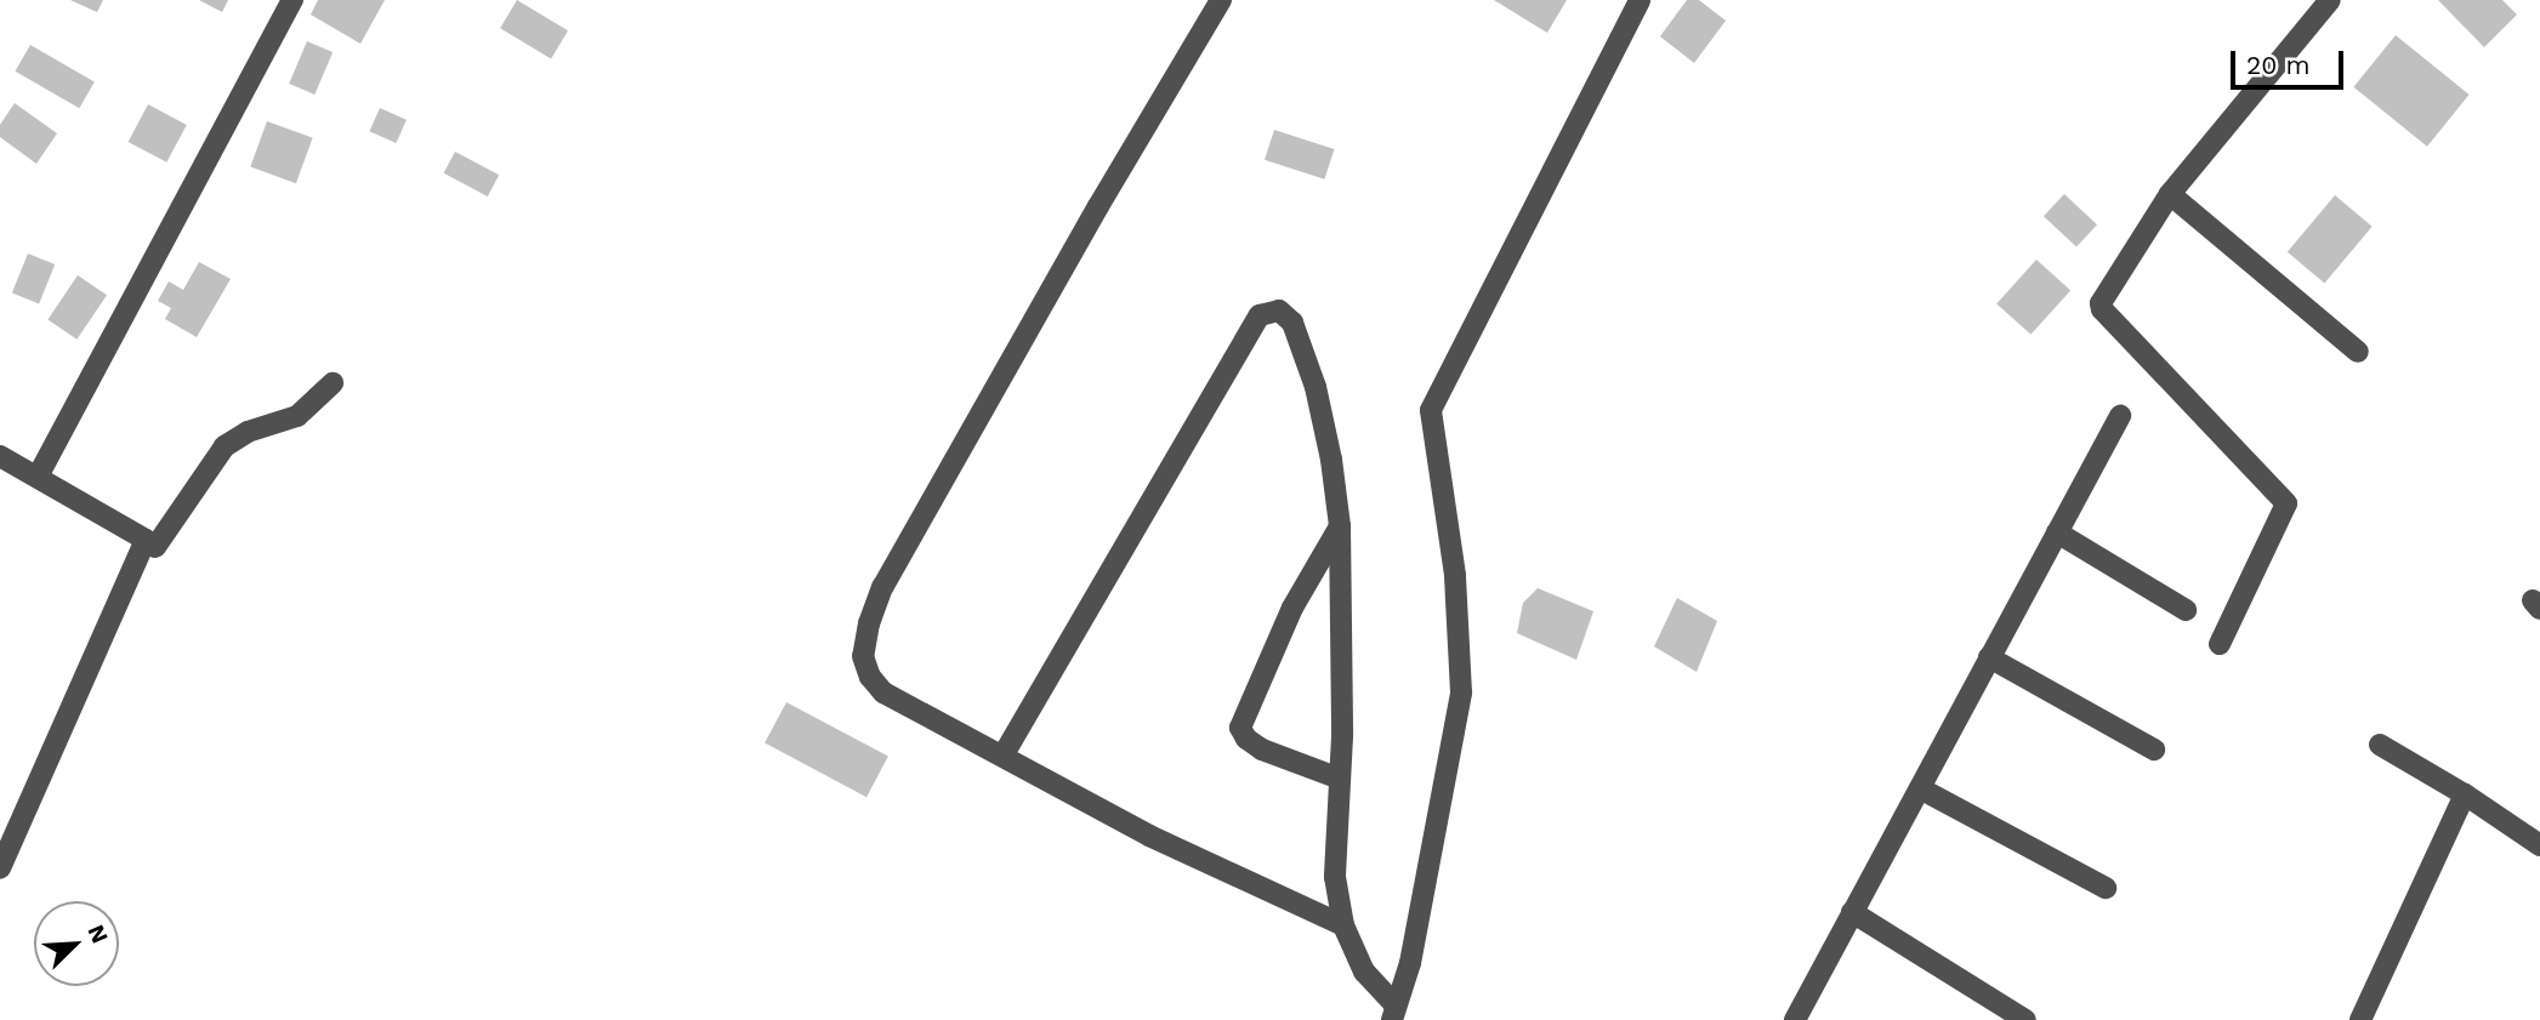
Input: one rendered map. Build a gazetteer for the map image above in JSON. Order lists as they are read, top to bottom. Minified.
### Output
{"scale_bar":"20 m","north":"top right"}
